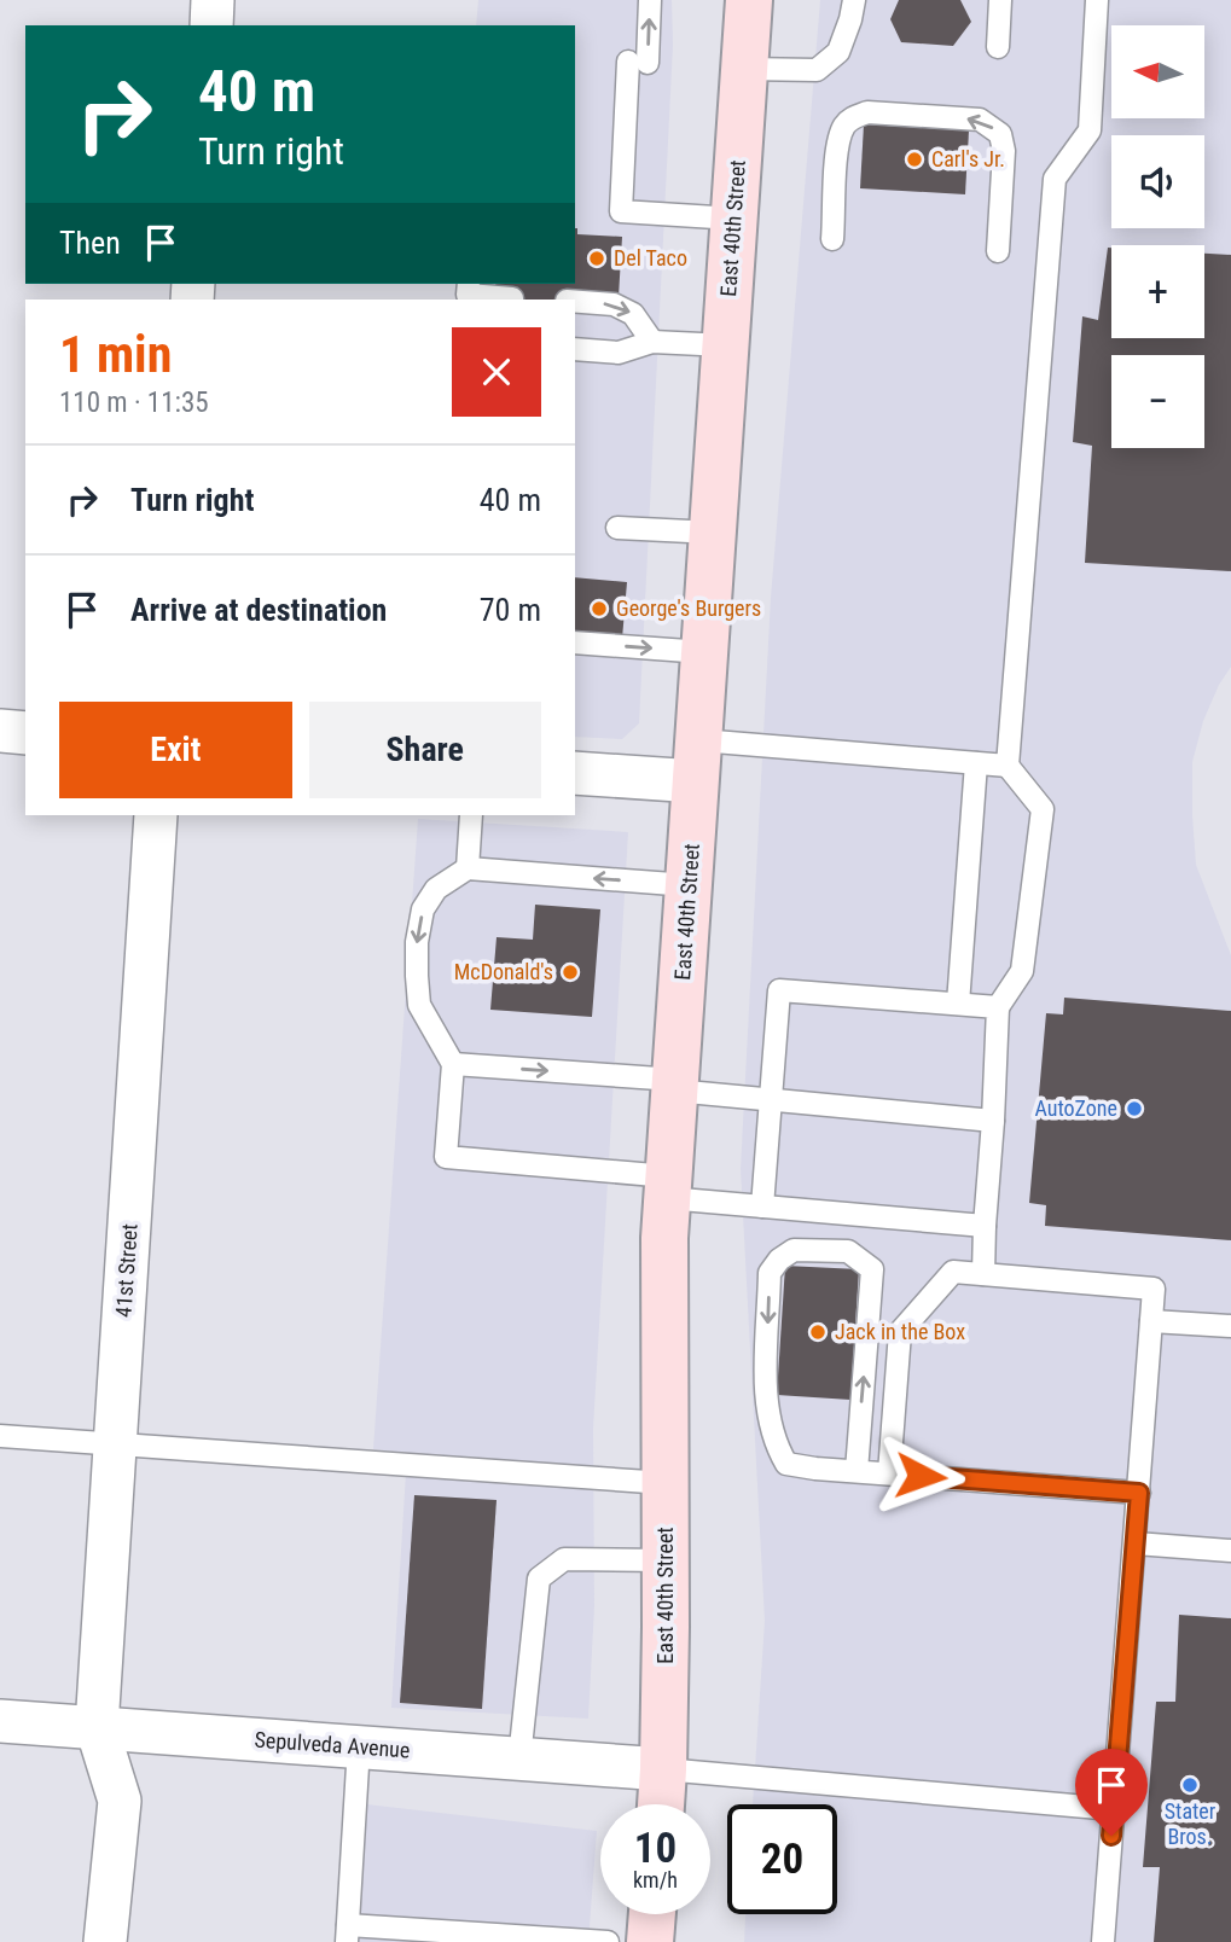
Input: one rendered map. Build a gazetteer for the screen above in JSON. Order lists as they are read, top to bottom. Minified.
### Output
{"streets":{"main road":["East 40th Street"],"street":["41st Street","Sepulveda Avenue"]},"crossings":[["East 40th Street","Sepulveda Avenue"],["41st Street","Sepulveda Avenue"]],"places":["Carl's Jr.","Del Taco","George's Burgers","McDonald's","AutoZone","Jack in the Box","Stater Bros."],"north":"left","page":{"map_buttons":["+","−"],"turn":["40 m","Turn right"],"then":"Then","heading":["1 min","110 m · 11:35"],"list":[{"name":"Turn right","value":"40 m"},{"name":"Arrive at destination","value":"70 m"}],"buttons":["Exit","Share"],"speed":"10 km/h","limit":"20"}}
